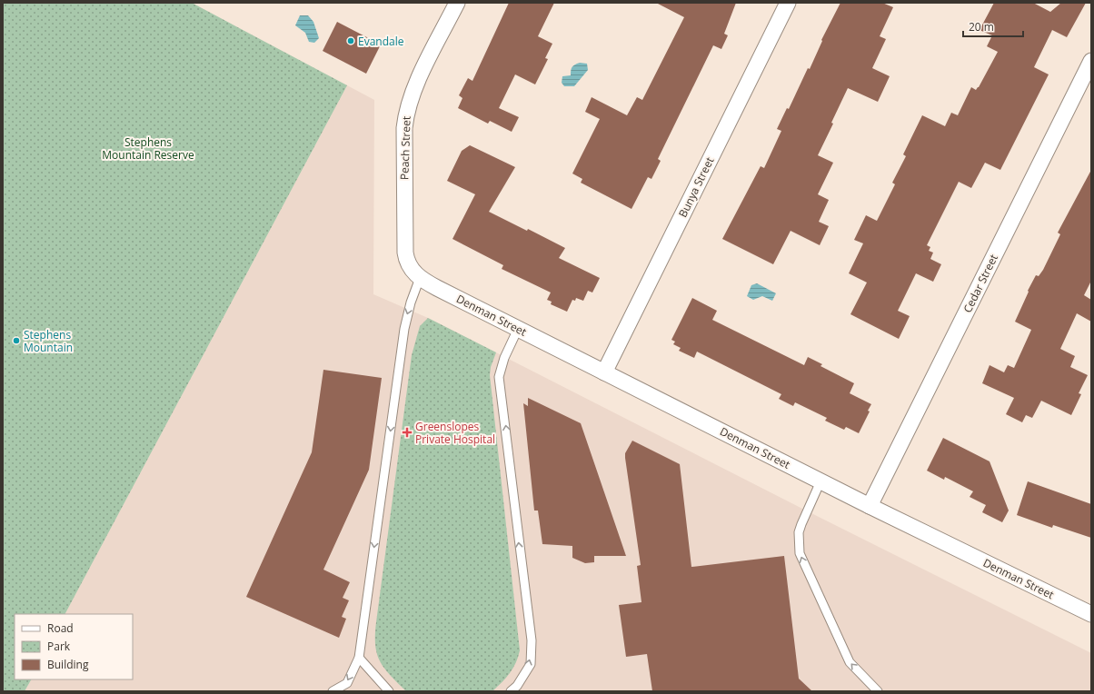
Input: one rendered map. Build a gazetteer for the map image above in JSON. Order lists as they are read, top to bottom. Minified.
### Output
{"streets":{"street":["Peach Street","Bunya Street","Cedar Street","Denman Street"]},"crossings":[["Peach Street","Denman Street"],["Bunya Street","Denman Street"],["Cedar Street","Denman Street"]],"parks":["Stephens Mountain Reserve"],"places":{"other":["Evandale","Stephens Mountain"],"health":["Greenslopes Private Hospital"]},"legend":["Road","Park","Building"],"scale_bar":"20 m"}
